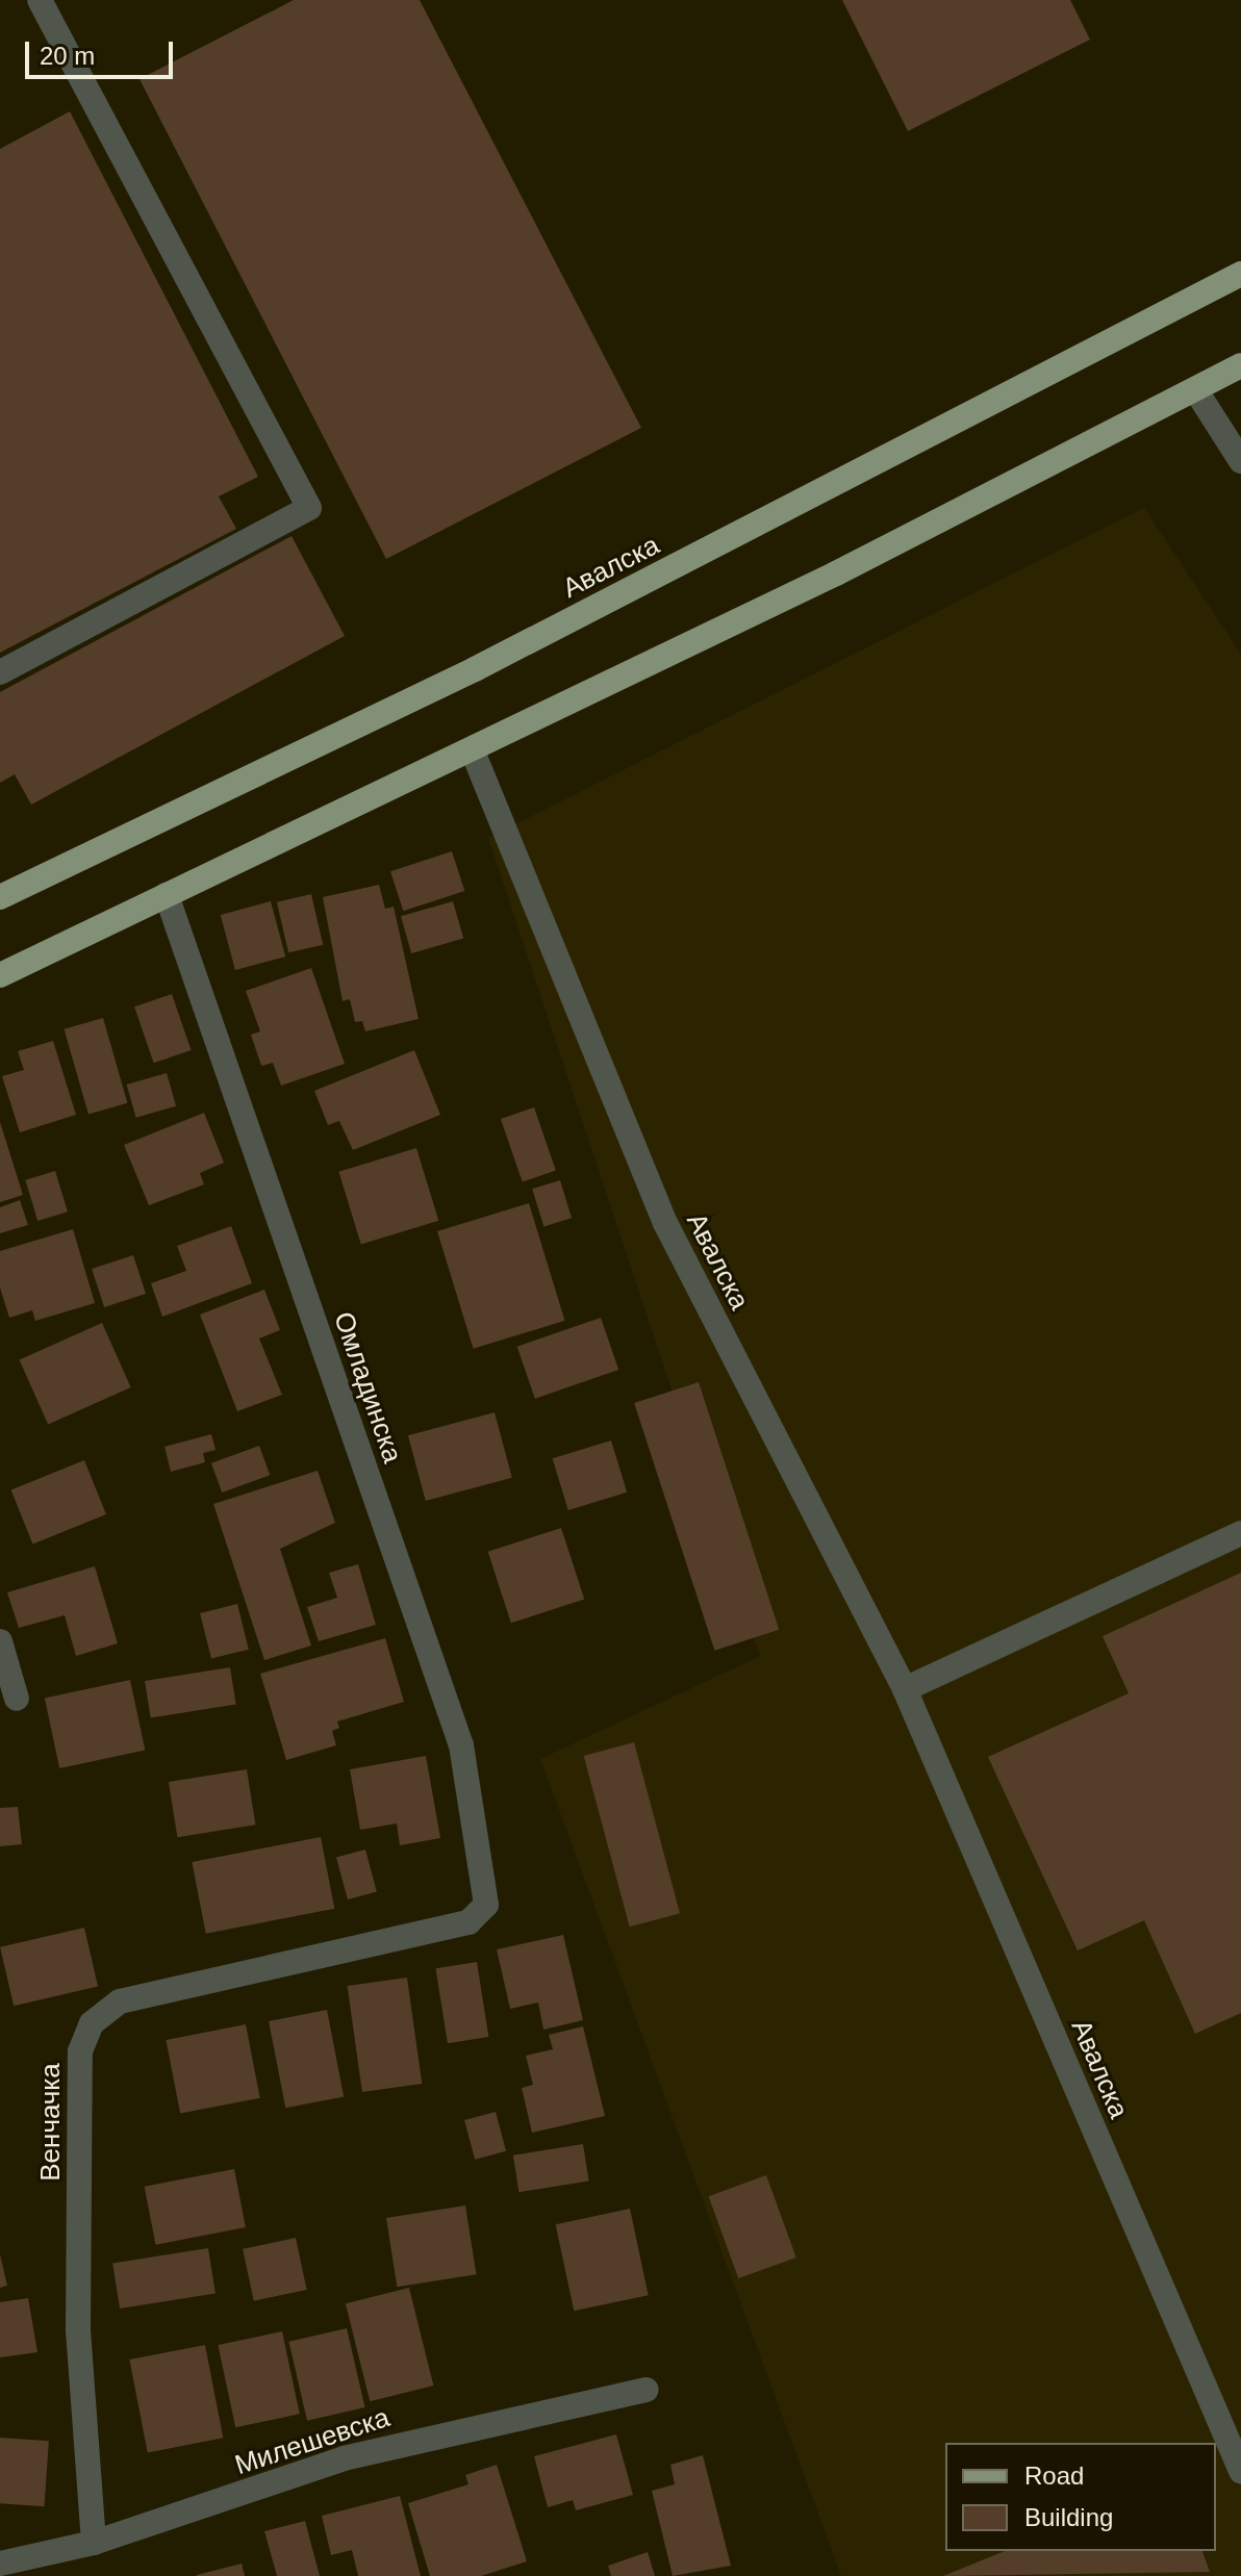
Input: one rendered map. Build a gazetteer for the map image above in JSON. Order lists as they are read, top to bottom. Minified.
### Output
{"streets":{"main road":["Авалска"],"street":["Омладинска","Венчачка","Милешевска"]},"crossings":[["Омладинска","Венчачка"],["Венчачка","Милешевска"]],"legend":["Road","Building"],"scale_bar":"20 m"}
